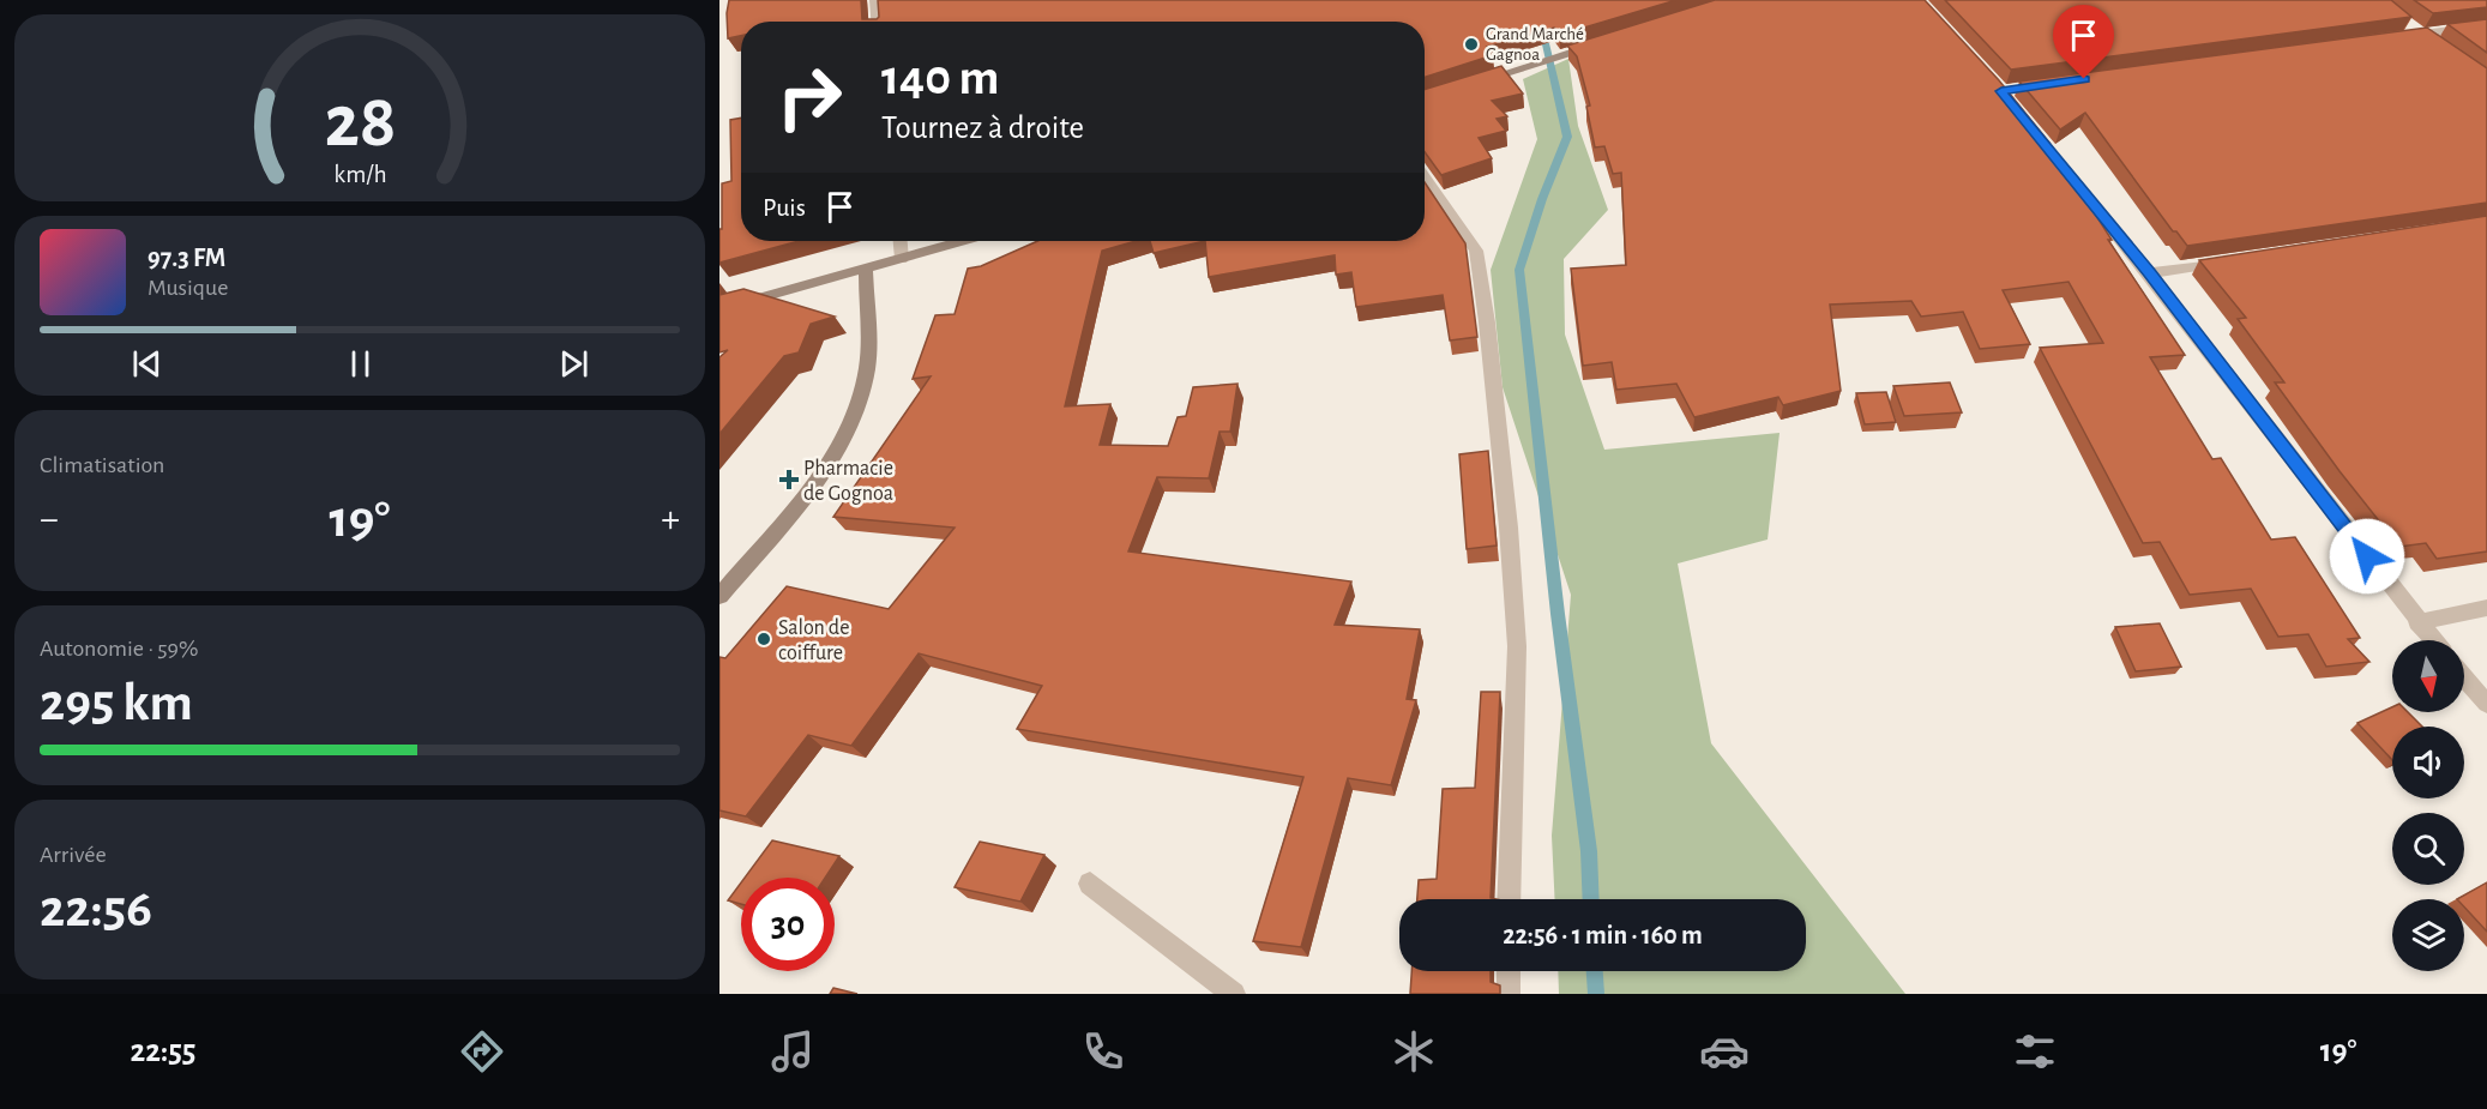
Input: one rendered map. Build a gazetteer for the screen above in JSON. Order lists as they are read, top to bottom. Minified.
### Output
{"places":{"other":["Grand Marché Gagnoa","Salon de coiffure"],"health":["Pharmacie de Gognoa"]},"north":"bottom","page":{"turn":["140 m","Tournez à droite"],"then":"Puis","song":["97.3 FM","Musique"],"tile":["Climatisation",["Autonomie · 59%","295 km"],["Arrivée","22:56"]],"heat":["−","19°","+"],"limit":"30","trip":"22:56 · 1 min · 160 m","tabs":["22:55","19°"],"gauge":["28","km/h"]}}
